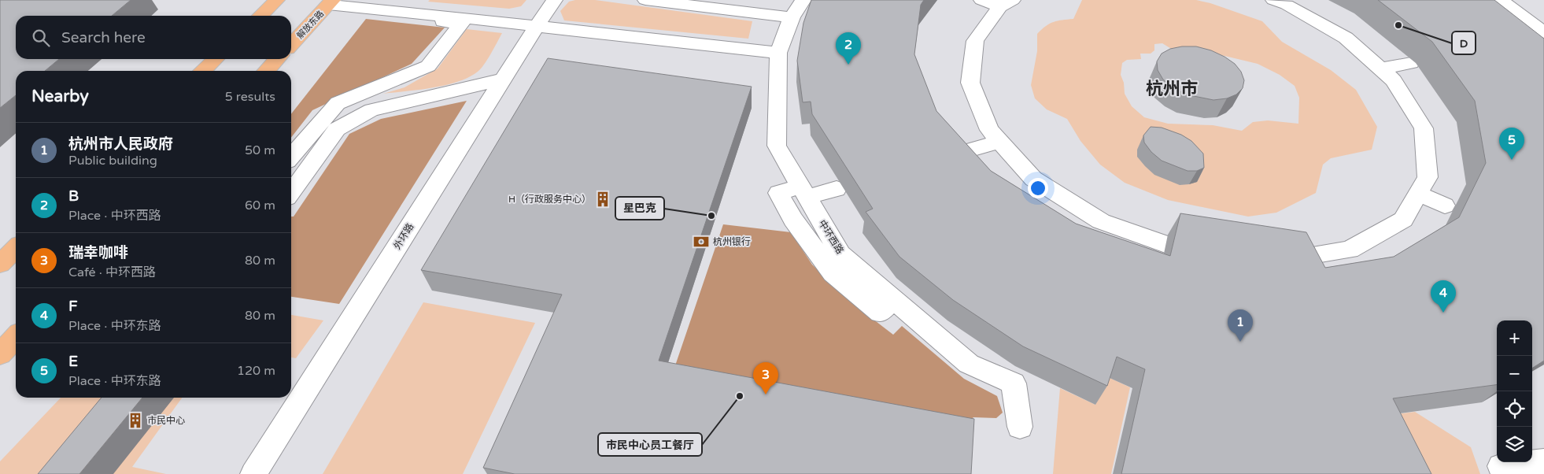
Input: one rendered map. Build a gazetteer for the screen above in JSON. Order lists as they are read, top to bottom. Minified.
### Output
{"streets":{"main road":["解放东路"],"street":["外环路","中环西路"]},"districts":["杭州市"],"places":{"other":["D","星巴克","市民中心员工餐厅"],"building":["H（行政服务中心）","市民中心"],"bank":["杭州银行"]},"page":{"search":"Search here","pins":["2","5","4","1","3"],"heading":["Nearby","5 results"],"list":[{"mark":"1","name":"杭州市人民政府","note":"Public building","value":"50 m"},{"mark":"2","name":"B","note":"Place · 中环西路","value":"60 m"},{"mark":"3","name":"瑞幸咖啡","note":"Café · 中环西路","value":"80 m"},{"mark":"4","name":"F","note":"Place · 中环东路","value":"80 m"},{"mark":"5","name":"E","note":"Place · 中环东路","value":"120 m"}],"map_buttons":["+","−"]}}
